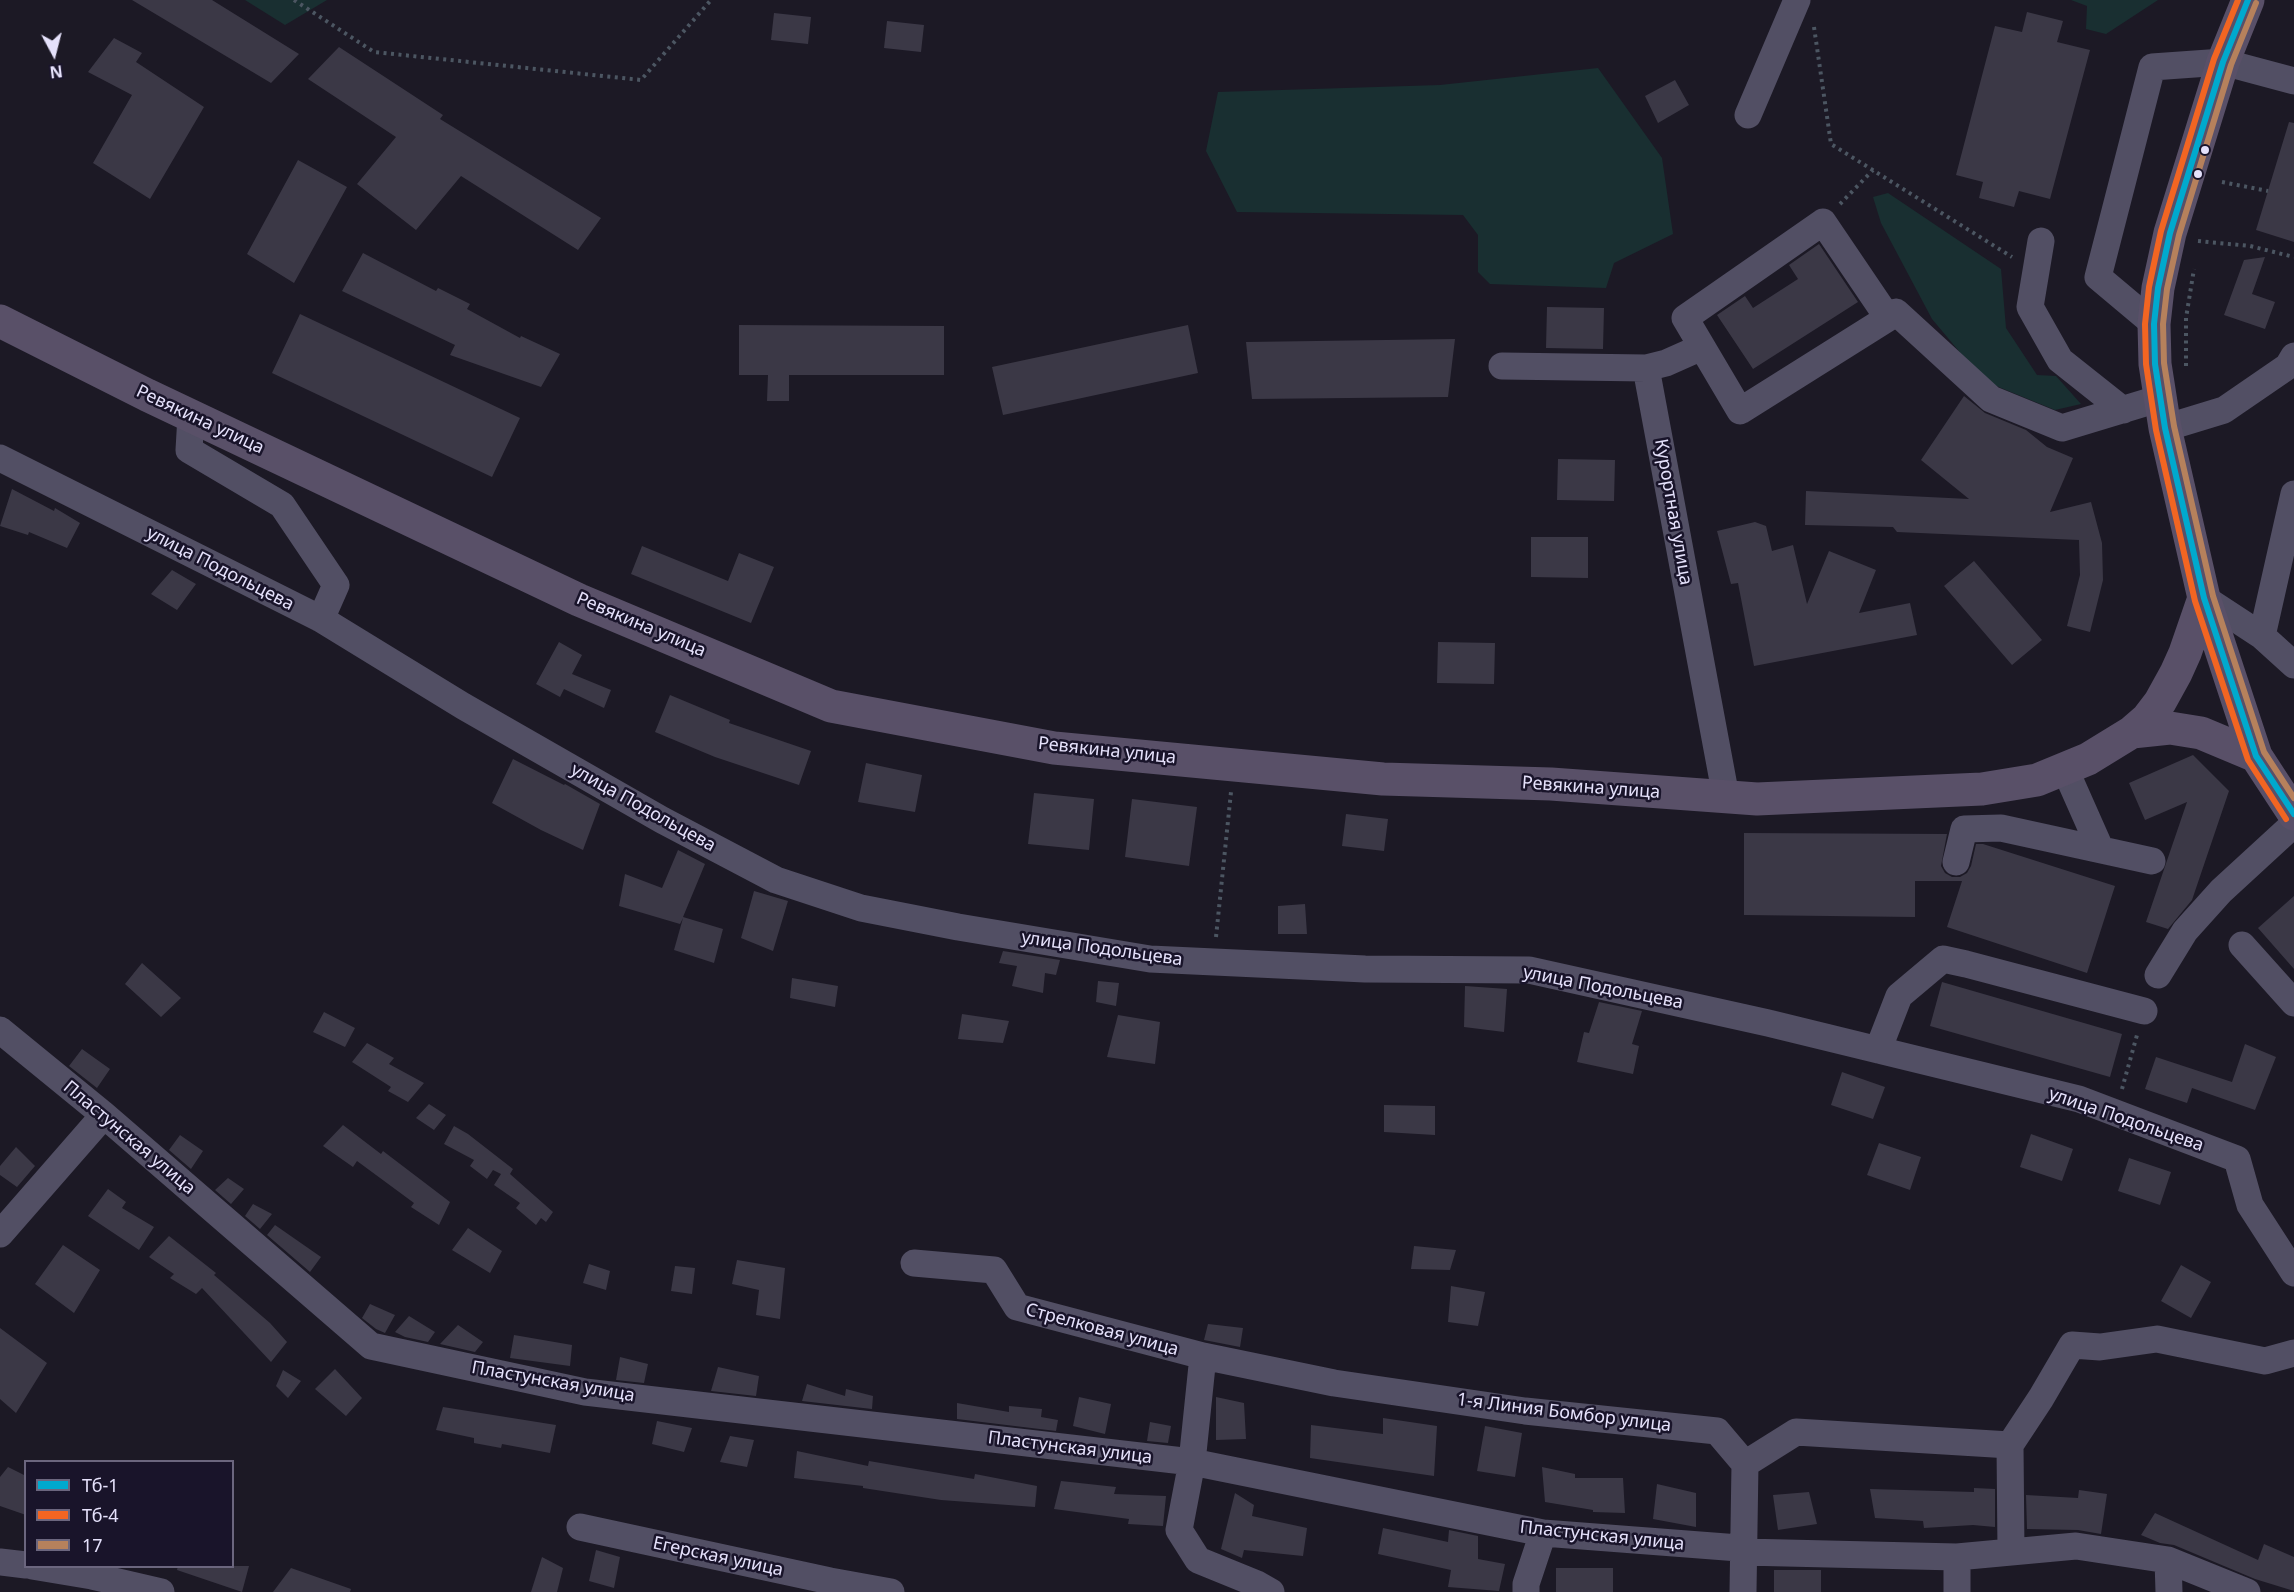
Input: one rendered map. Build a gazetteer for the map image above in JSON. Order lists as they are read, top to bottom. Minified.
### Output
{"streets":{"main road":["Ревякина улица"],"street":["Курортная улица","улица Подольцева","Пластунская улица","Стрелковая улица","1-я Линия Бомбор улица","Егерская улица"]},"crossings":[["Ревякина улица","Курортная улица"],["Стрелковая улица","1-я Линия Бомбор улица"]],"lines":["transit line Тб-1","transit line Тб-4","transit line 17"],"legend":["Тб-1","Тб-4","17"],"north":"bottom"}
